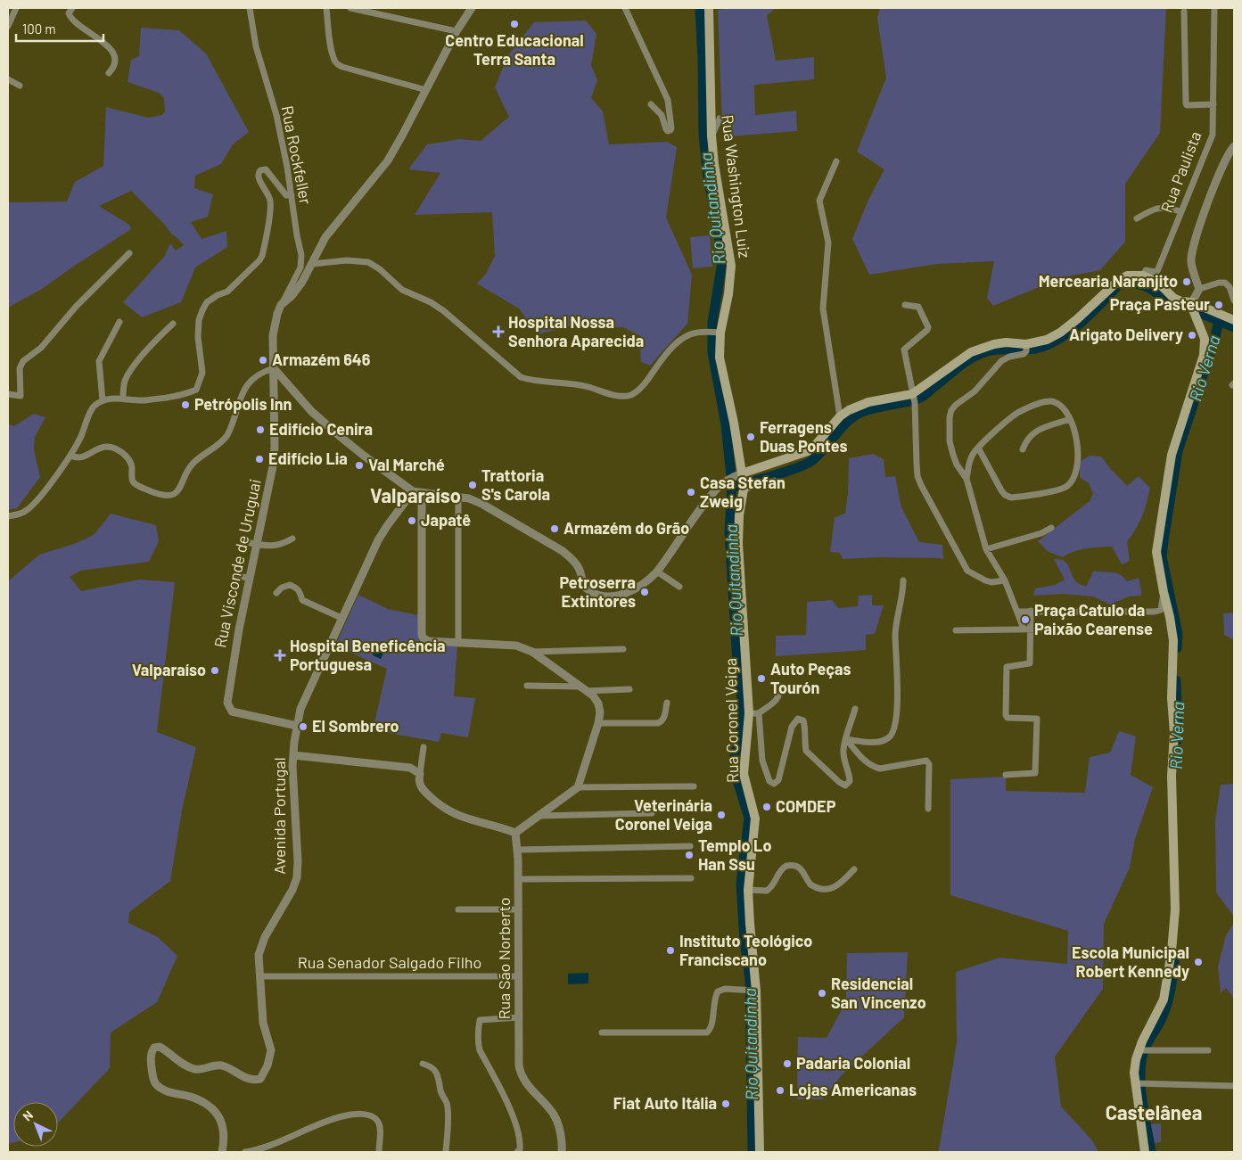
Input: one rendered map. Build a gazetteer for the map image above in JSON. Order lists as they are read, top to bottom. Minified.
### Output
{"streets":{"main road":["Rua Washington Luiz","Rua Coronel Veiga"],"street":["Rua Rockfeller","Rua Paulista","Rua Visconde de Uruguai","Avenida Portugal","Rua São Norberto","Rua Senador Salgado Filho"]},"crossings":[["Rua Rockfeller","Rua Visconde de Uruguai"],["Rua Washington Luiz","Rua Coronel Veiga"],["Rua Visconde de Uruguai","Avenida Portugal"],["Avenida Portugal","Rua Senador Salgado Filho"],["Rua São Norberto","Rua Senador Salgado Filho"]],"districts":["Valparaíso","Castelânea"],"water":["Rio Quitandinha","Rio Verna"],"places":{"other":["Centro Educacional Terra Santa","Mercearia Naranjito","Praça Pasteur","Arigato Delivery","Armazém 646","Petrópolis Inn","Edifício Cenira","Ferragens Duas Pontes","Edifício Lia","Val Marché","Trattoria S's Carola","Casa Stefan Zweig","Japatê","Armazém do Grão","Petroserra Extintores","Praça Catulo da Paixão Cearense","Valparaíso","Auto Peças Tourón","El Sombrero","COMDEP","Veterinária Coronel Veiga","Templo Lo Han Ssu","Instituto Teológico Franciscano","Escola Municipal Robert Kennedy","Residencial San Vincenzo","Padaria Colonial","Lojas Americanas","Fiat Auto Itália"],"health":["Hospital Nossa Senhora Aparecida","Hospital Beneficência Portuguesa"]},"scale_bar":"100 m","north":"top left"}
